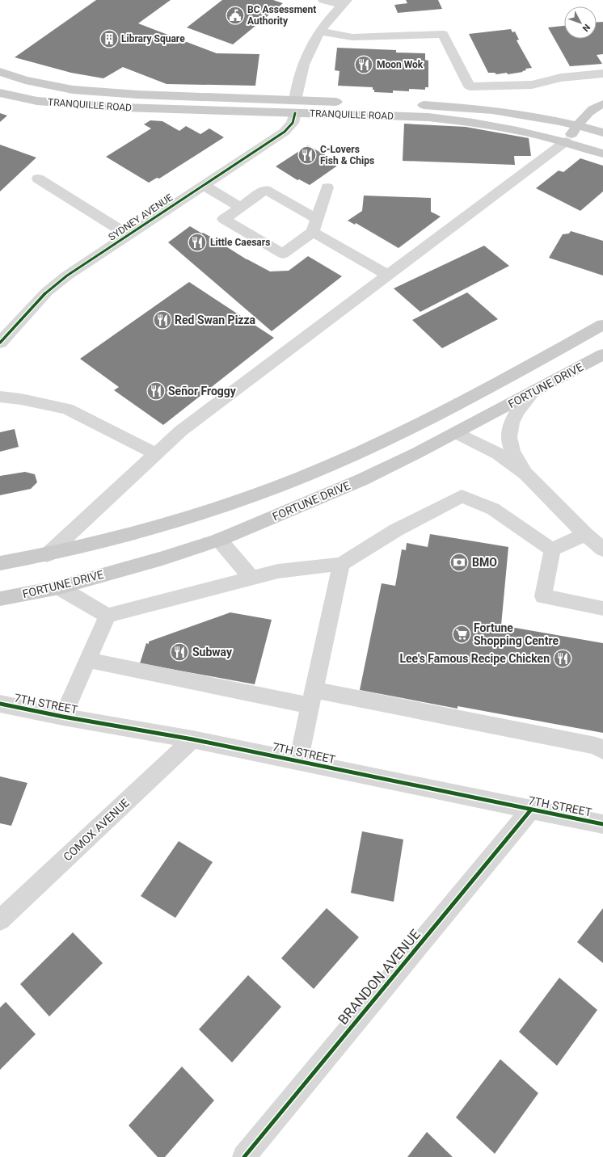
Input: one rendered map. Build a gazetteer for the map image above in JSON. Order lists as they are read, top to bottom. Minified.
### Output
{"streets":{"main road":["TRANQUILLE ROAD","FORTUNE DRIVE"],"street":["SYDNEY AVENUE","7TH STREET","COMOX AVENUE","BRANDON AVENUE"]},"crossings":[["TRANQUILLE ROAD","SYDNEY AVENUE"],["7TH STREET","COMOX AVENUE"],["7TH STREET","BRANDON AVENUE"]],"places":{"public building":["BC Assessment Authority"],"building":["Library Square"],"restaurant":["Moon Wok","C-Lovers Fish & Chips","Little Caesars","Red Swan Pizza","Señor Froggy","Subway","Lee's Famous Recipe Chicken"],"bank":["BMO"],"supermarket":["Fortune Shopping Centre"]},"north":"bottom right"}
